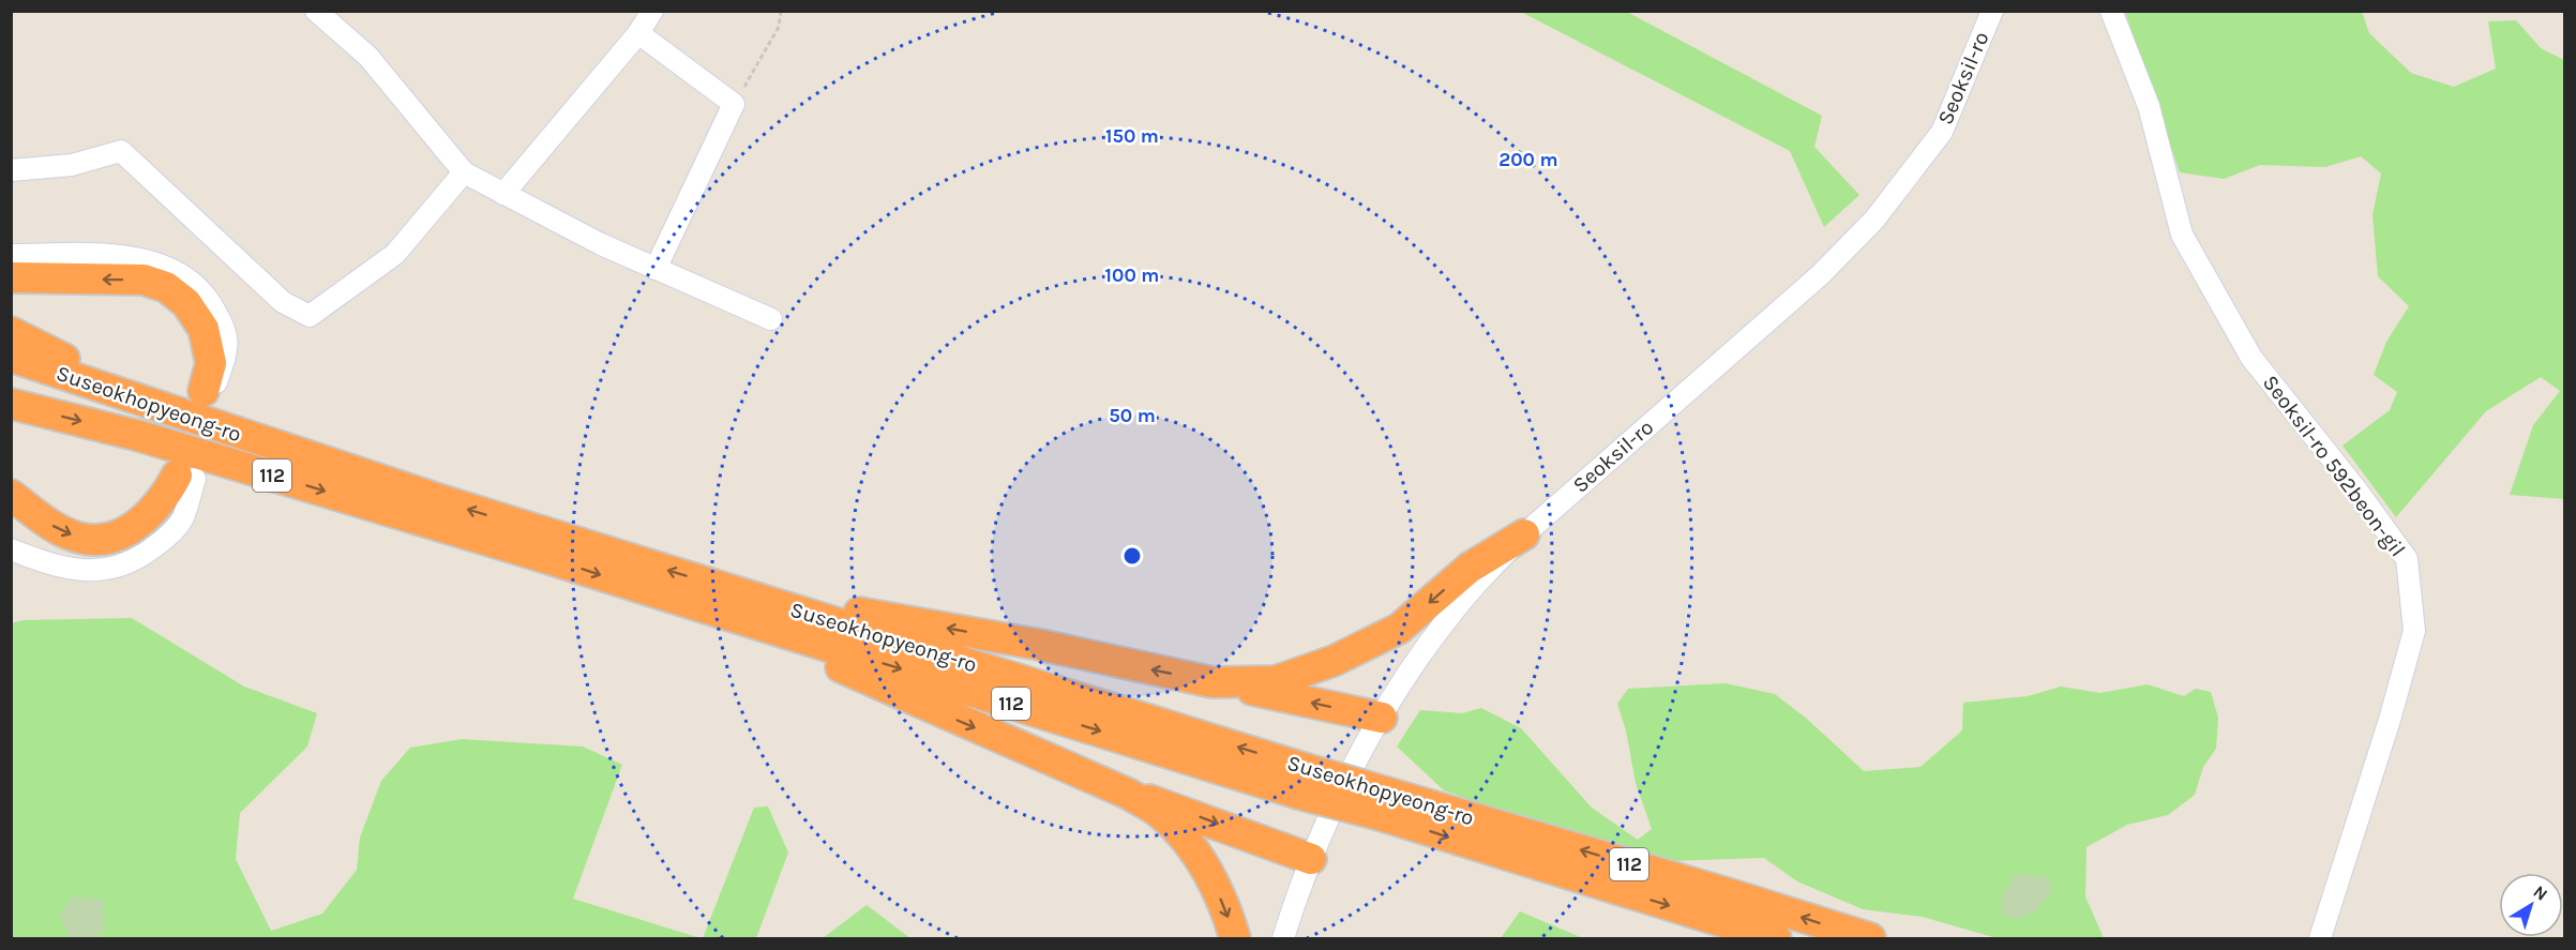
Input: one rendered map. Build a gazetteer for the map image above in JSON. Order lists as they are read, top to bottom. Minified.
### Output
{"streets":{"highway":["Suseokhopyeong-ro","112"],"street":["Seoksil-ro","Seoksil-ro 592beon-gil"]},"north":"top right","rings":["150 m","200 m","100 m","50 m"]}
